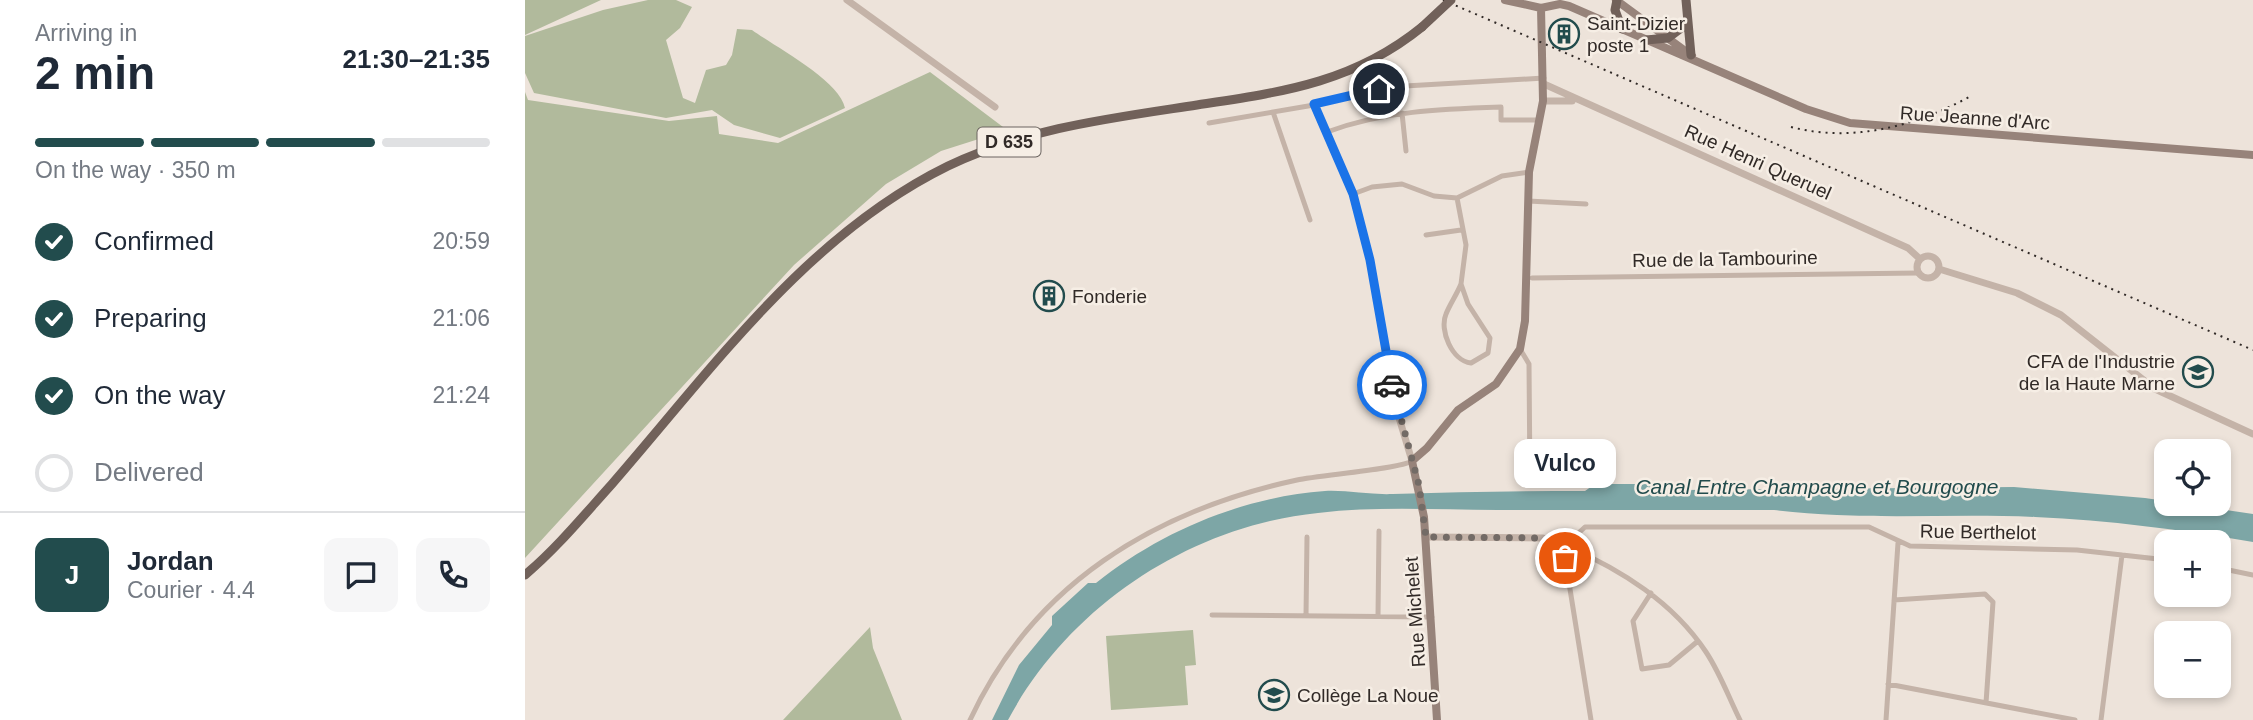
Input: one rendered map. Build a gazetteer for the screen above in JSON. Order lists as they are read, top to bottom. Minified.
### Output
{"streets":{"main road":["Rue Jeanne d'Arc","D 635","Rue Michelet"],"street":["Rue Henri Queruel","Rue de la Tambourine","Rue Berthelot"]},"crossings":[["Rue Henri Queruel","Rue de la Tambourine"]],"water":["Canal Entre Champagne et Bourgogne"],"places":{"building":["Saint-Dizier poste 1","Fonderie"],"school or university":["CFA de l'Industrie de la Haute Marne","Collège La Noue"],"other":["Vulco"]},"page":{"heading":["2 min","Arriving in","21:30–21:35"],"panel":["Jordan","Courier · 4.4"],"bar":"On the way · 350 m","list":[["Confirmed","20:59"],["Preparing","21:06"],["On the way","21:24"],"Delivered"],"map_buttons":["+","−"],"bubble":"Vulco","round":"J"}}
